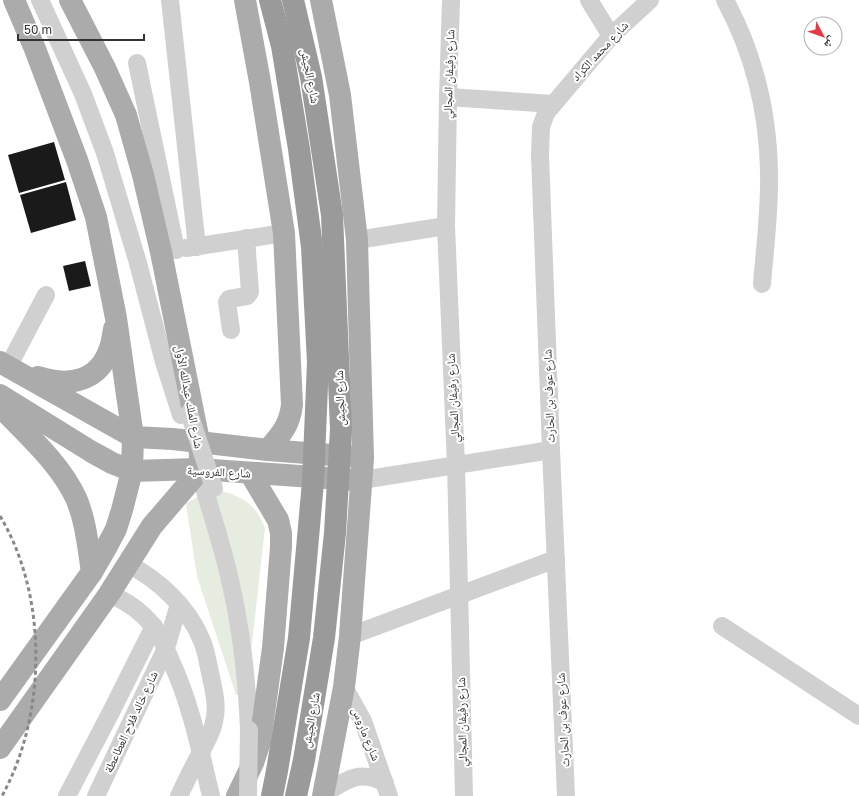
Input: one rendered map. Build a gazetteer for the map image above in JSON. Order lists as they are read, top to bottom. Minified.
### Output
{"streets":{"highway":["شارع الجيش"],"main road":["شارع الملك عبدالله الأول","شارع الفروسية"],"street":["شارع محمد الكراد","شارع رفيفان المجالي","شارع عوف بن الحارث","شارع خالد فلاح العطاعطة","شارع ماروس"]},"crossings":[["شارع محمد الكراد","شارع عوف بن الحارث"],["شارع رفيفان المجالي","شارع الفروسية"],["شارع عوف بن الحارث","شارع الفروسية"],["شارع الملك عبدالله الأول","شارع الفروسية"]],"scale_bar":"50 m","north":"bottom right"}
